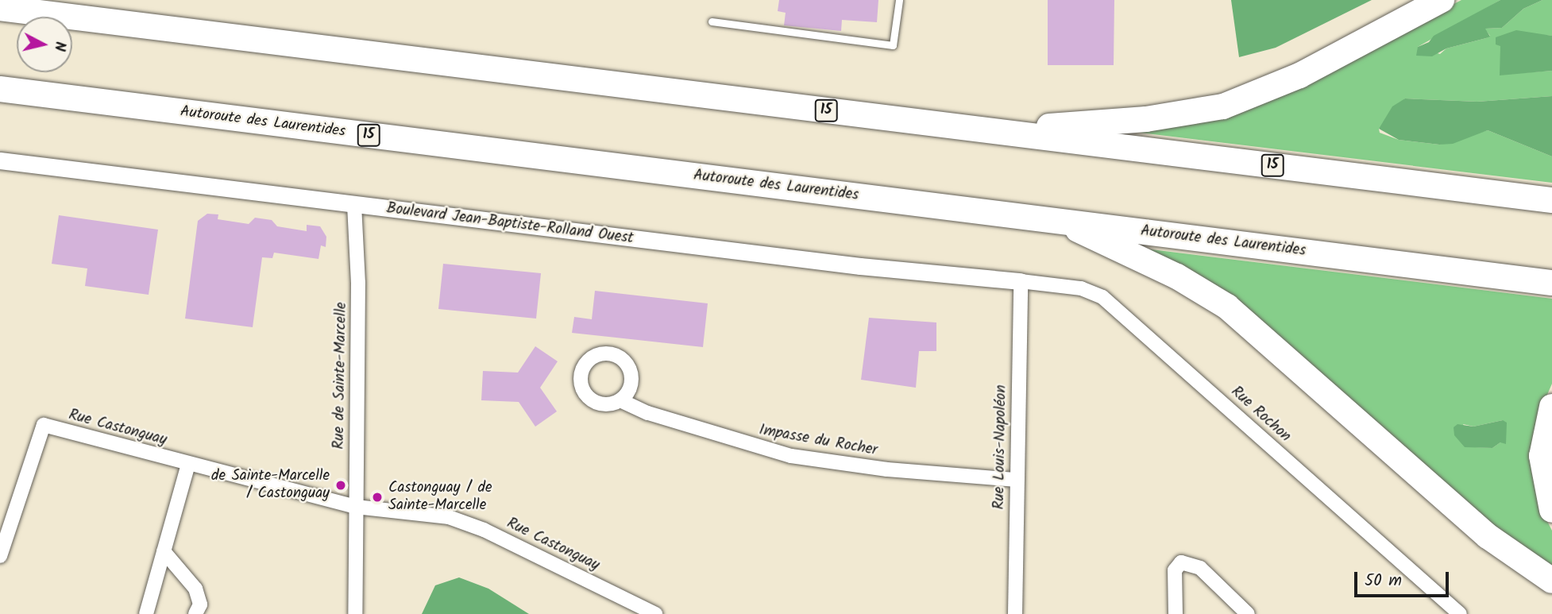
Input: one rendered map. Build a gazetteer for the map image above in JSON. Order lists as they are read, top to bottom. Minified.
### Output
{"streets":{"highway":["15","Autoroute des Laurentides"],"street":["Boulevard Jean-Baptiste-Rolland Ouest","Rue de Sainte-Marcelle","Rue Rochon","Rue Castonguay","Impasse du Rocher","Rue Louis-Napoléon"]},"crossings":[["Boulevard Jean-Baptiste-Rolland Ouest","Rue de Sainte-Marcelle"],["Boulevard Jean-Baptiste-Rolland Ouest","Rue Rochon"],["Boulevard Jean-Baptiste-Rolland Ouest","Rue Louis-Napoléon"],["Rue de Sainte-Marcelle","Rue Castonguay"],["Rue Rochon","Rue Louis-Napoléon"],["Impasse du Rocher","Rue Louis-Napoléon"]],"places":["de Sainte-Marcelle / Castonguay","Castonguay / de Sainte-Marcelle"],"scale_bar":"50 m","north":"right"}
